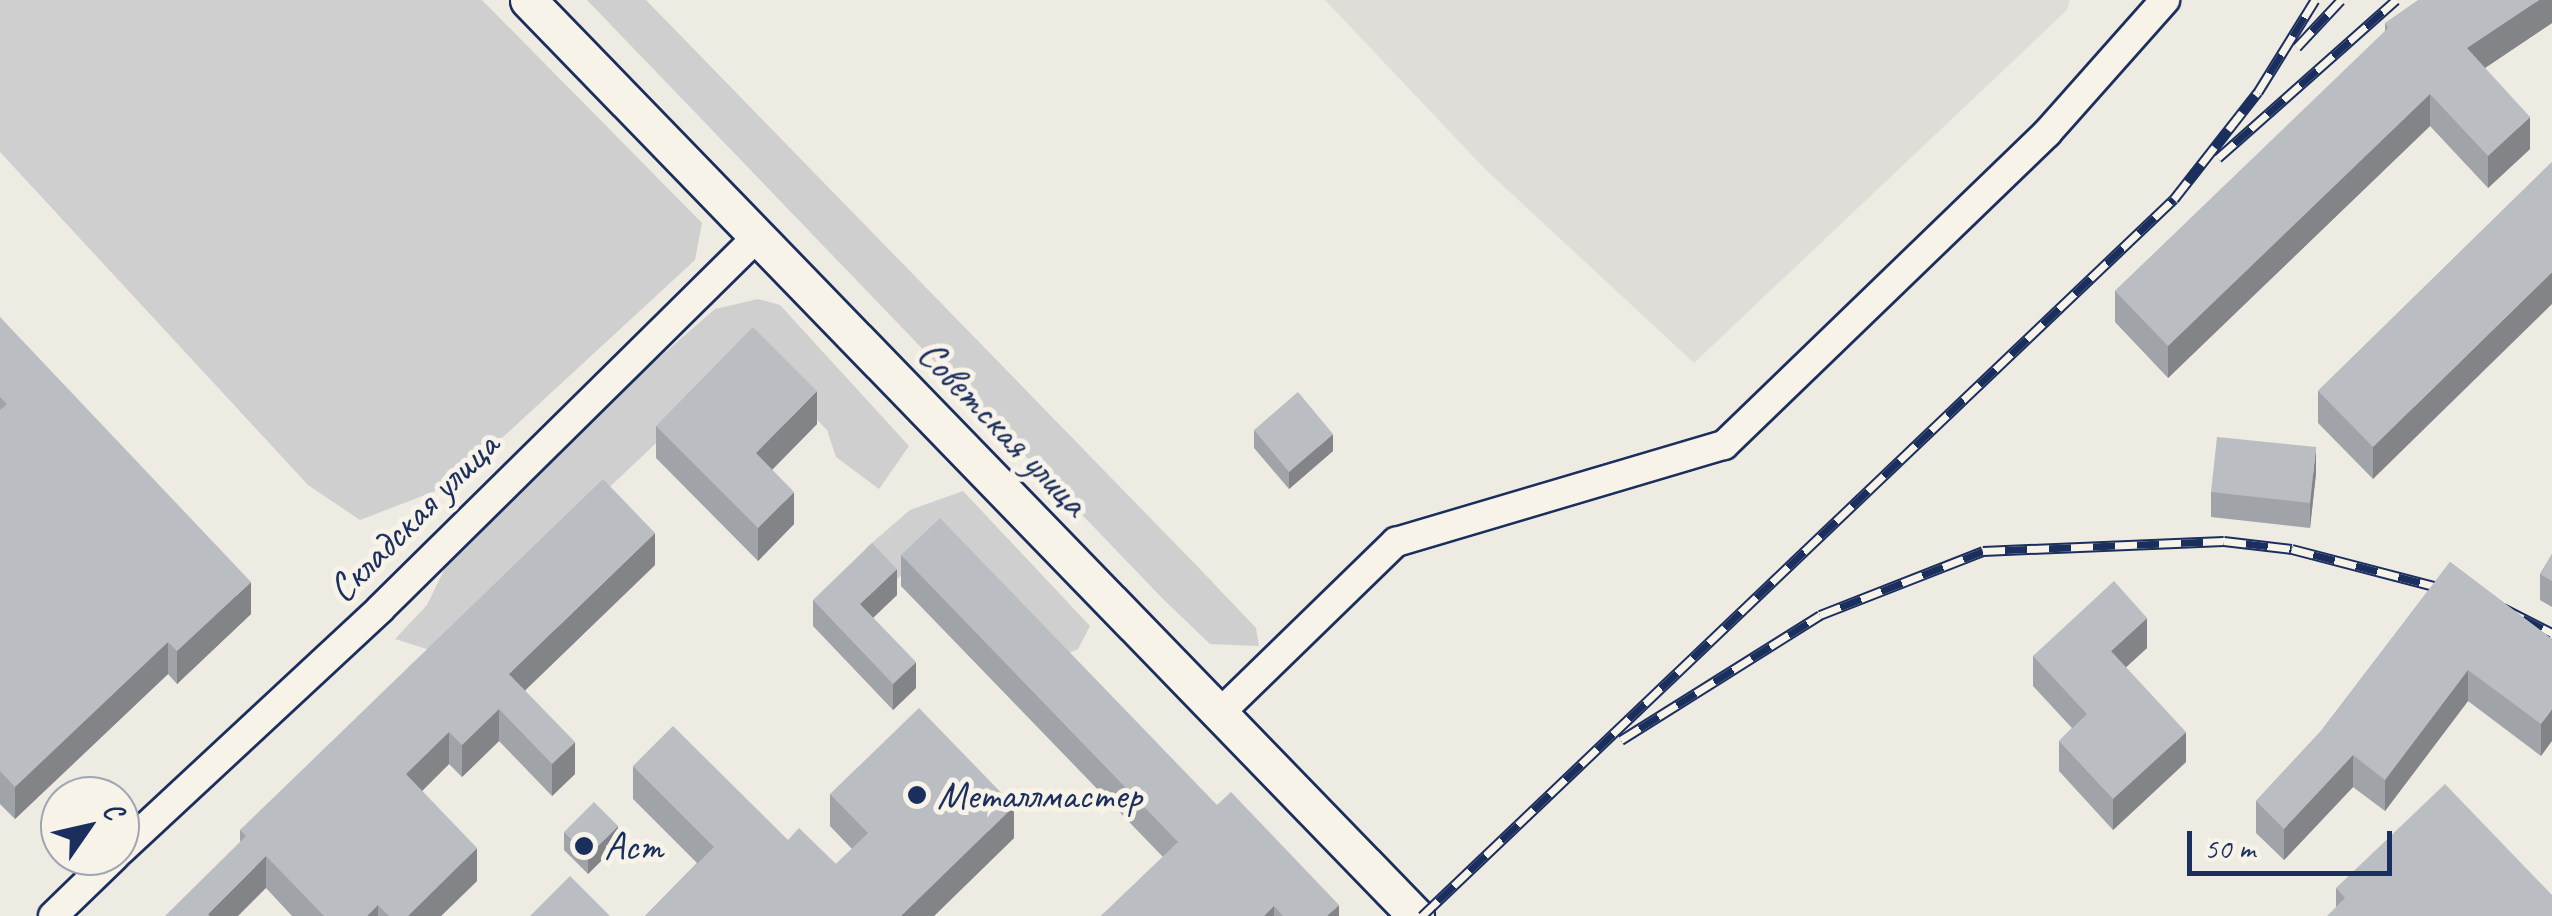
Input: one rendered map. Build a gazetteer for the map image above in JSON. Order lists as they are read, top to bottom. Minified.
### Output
{"streets":{"main road":["Советская улица"],"street":["Складская улица"]},"crossings":[["Советская улица","Складская улица"]],"places":["Металлмастер","Аст"],"scale_bar":"50 m","north":"top right"}
